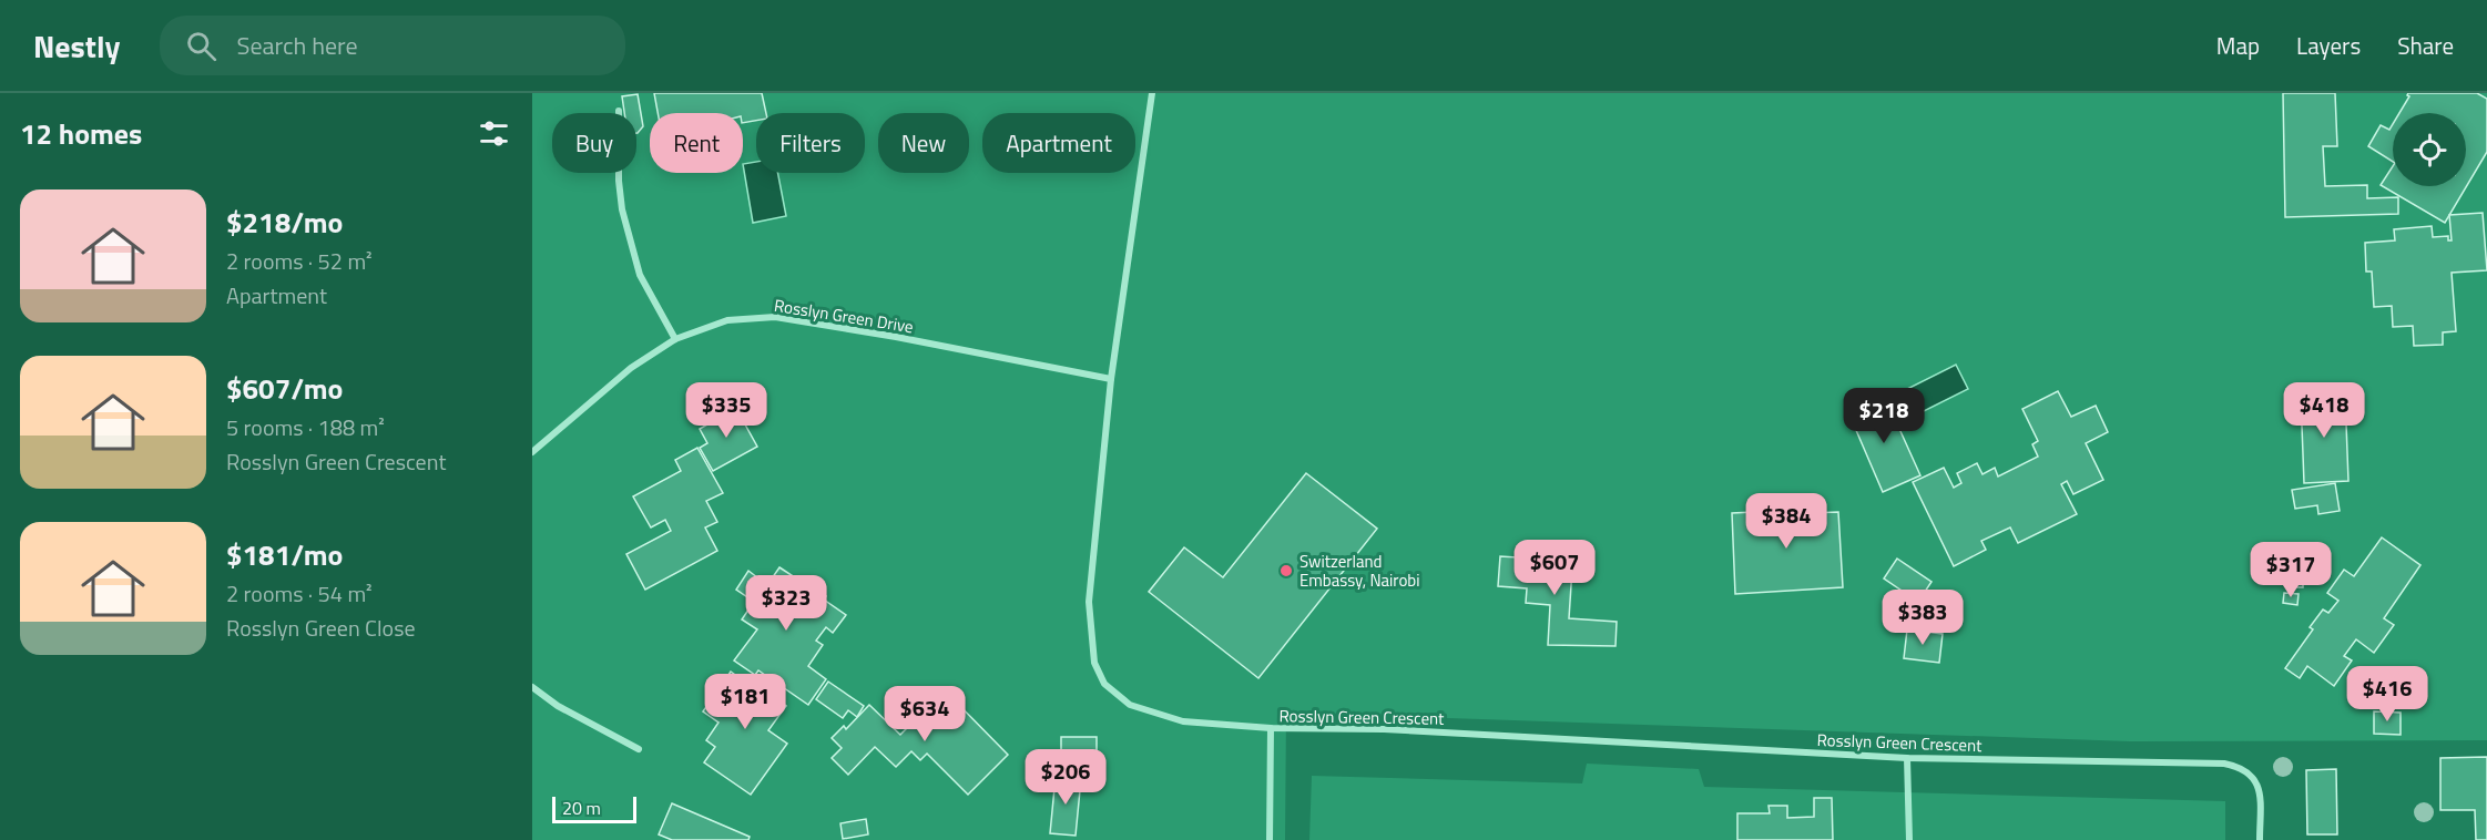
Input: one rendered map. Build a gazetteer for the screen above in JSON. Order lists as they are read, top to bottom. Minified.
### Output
{"streets":{"street":["Rosslyn Green Drive","Rosslyn Green Crescent"]},"crossings":[["Rosslyn Green Drive","Rosslyn Green Crescent"]],"places":["Switzerland Embassy, Nairobi"],"scale_bar":"20 m","page":{"header":"Nestly","search":"Search here","nav":["Map","Layers","Share"],"heading":"12 homes","chip":["Buy","Rent","Filters","New","Apartment"],"list":[{"name":"$218/mo","note":"2 rooms · 52 m² · Apartment"},{"name":"$607/mo","note":"5 rooms · 188 m² · Rosslyn Green Crescent"},{"name":"$181/mo","note":"2 rooms · 54 m² · Rosslyn Green Close"}],"price":["$335","$418","$218","$384","$607","$317","$323","$383","$416","$181","$634","$206"],"scale":"20 m"}}
